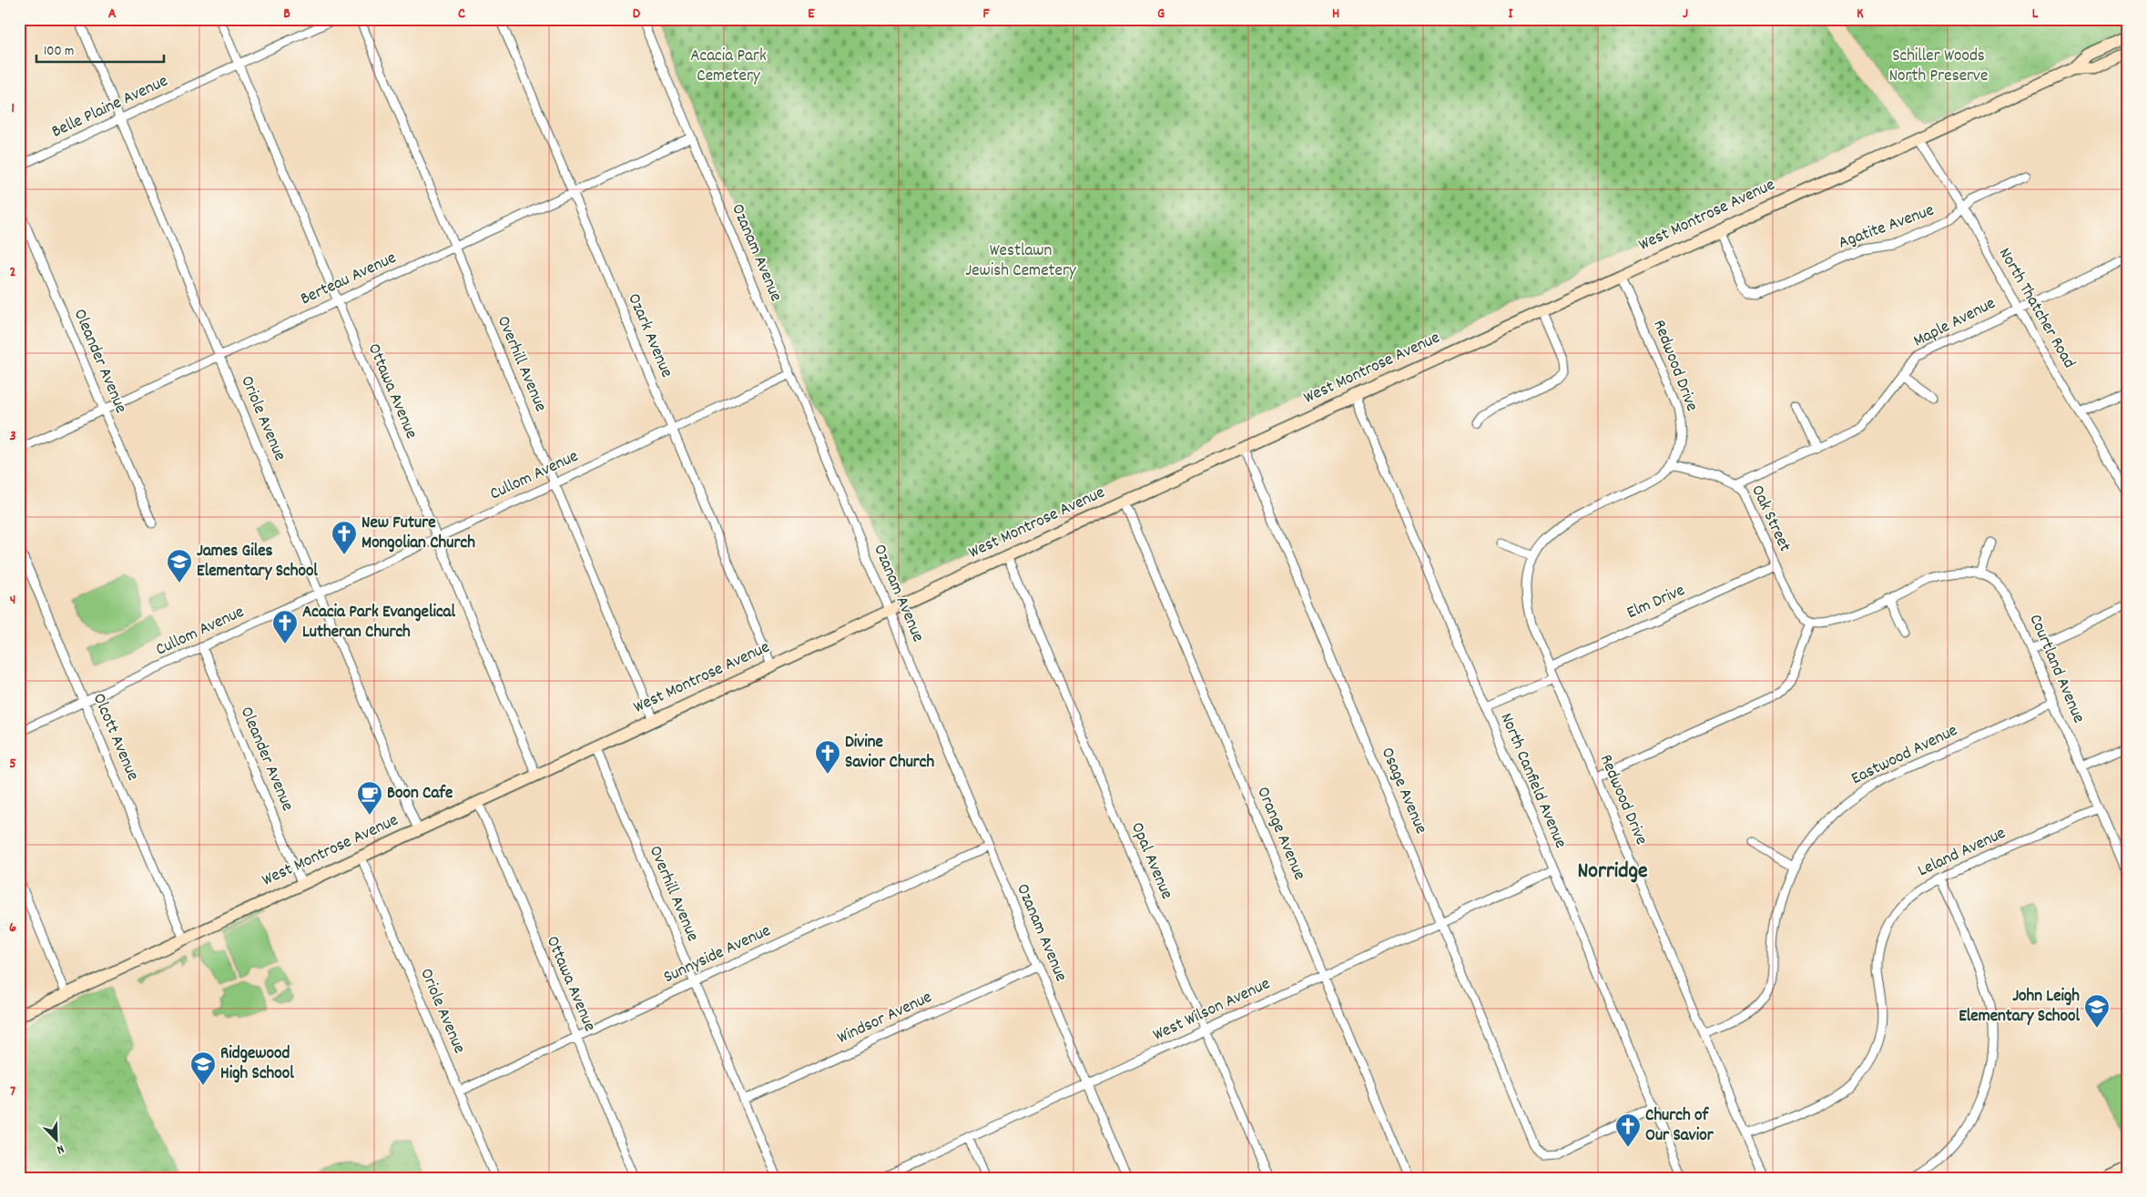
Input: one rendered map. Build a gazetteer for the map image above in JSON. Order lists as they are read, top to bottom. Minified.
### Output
{"streets":{"street":["Belle Plaine Avenue","West Montrose Avenue","Agatite Avenue","Ozanam Avenue","Berteau Avenue","North Thatcher Road","Maple Avenue","Ozark Avenue","Oleander Avenue","Overhill Avenue","Redwood Drive","Ottawa Avenue","Oriole Avenue","Cullom Avenue","Oak Street","Elm Drive","Courtland Avenue","Olcott Avenue","Eastwood Avenue","North Canfield Avenue","Osage Avenue","Orange Avenue","Leland Avenue","Opal Avenue","Sunnyside Avenue","West Wilson Avenue","Windsor Avenue"]},"crossings":[["Belle Plaine Avenue","Ottawa Avenue"],["Belle Plaine Avenue","Oriole Avenue"],["West Montrose Avenue","Agatite Avenue"],["West Montrose Avenue","Ozanam Avenue"],["West Montrose Avenue","North Thatcher Road"],["West Montrose Avenue","Ozark Avenue"],["West Montrose Avenue","Oleander Avenue"],["West Montrose Avenue","Overhill Avenue"],["West Montrose Avenue","Redwood Drive"],["West Montrose Avenue","Ottawa Avenue"],["West Montrose Avenue","Oriole Avenue"],["West Montrose Avenue","Olcott Avenue"],["West Montrose Avenue","North Canfield Avenue"],["West Montrose Avenue","Osage Avenue"],["West Montrose Avenue","Orange Avenue"],["West Montrose Avenue","Opal Avenue"],["Agatite Avenue","North Thatcher Road"],["Ozanam Avenue","Berteau Avenue"],["Ozanam Avenue","Cullom Avenue"],["Ozanam Avenue","Sunnyside Avenue"],["Ozanam Avenue","West Wilson Avenue"],["Ozanam Avenue","Windsor Avenue"],["Berteau Avenue","Ozark Avenue"],["Berteau Avenue","Oleander Avenue"],["Berteau Avenue","Overhill Avenue"],["Berteau Avenue","Ottawa Avenue"],["Berteau Avenue","Oriole Avenue"],["North Thatcher Road","Maple Avenue"],["Maple Avenue","Oak Street"],["Ozark Avenue","Cullom Avenue"],["Oleander Avenue","Cullom Avenue"],["Overhill Avenue","Cullom Avenue"],["Overhill Avenue","Sunnyside Avenue"],["Overhill Avenue","Windsor Avenue"],["Redwood Drive","Oak Street"],["Redwood Drive","Elm Drive"],["Redwood Drive","Eastwood Avenue"],["Redwood Drive","Leland Avenue"],["Ottawa Avenue","Cullom Avenue"],["Ottawa Avenue","Sunnyside Avenue"],["Oriole Avenue","Cullom Avenue"],["Oriole Avenue","Sunnyside Avenue"],["Cullom Avenue","Olcott Avenue"],["Oak Street","Elm Drive"],["Oak Street","Courtland Avenue"],["Courtland Avenue","Eastwood Avenue"],["Courtland Avenue","Leland Avenue"],["North Canfield Avenue","Osage Avenue"],["North Canfield Avenue","West Wilson Avenue"],["Osage Avenue","West Wilson Avenue"],["Orange Avenue","West Wilson Avenue"],["Opal Avenue","West Wilson Avenue"]],"districts":["Norridge"],"parks":["Acacia Park Cemetery","Schiller Woods North Preserve","Westlawn Jewish Cemetery"],"places":{"church":["New Future Mongolian Church","Acacia Park Evangelical Lutheran Church","Divine Savior Church","Church of Our Savior"],"school or university":["James Giles Elementary School","John Leigh Elementary School","Ridgewood High School"],"cafe":["Boon Cafe"]},"scale_bar":"100 m","north":"bottom right","grid":{"columns":["A","B","C","D","E","F","G","H","I","J","K","L"],"rows":["1","2","3","4","5","6","7"]}}
